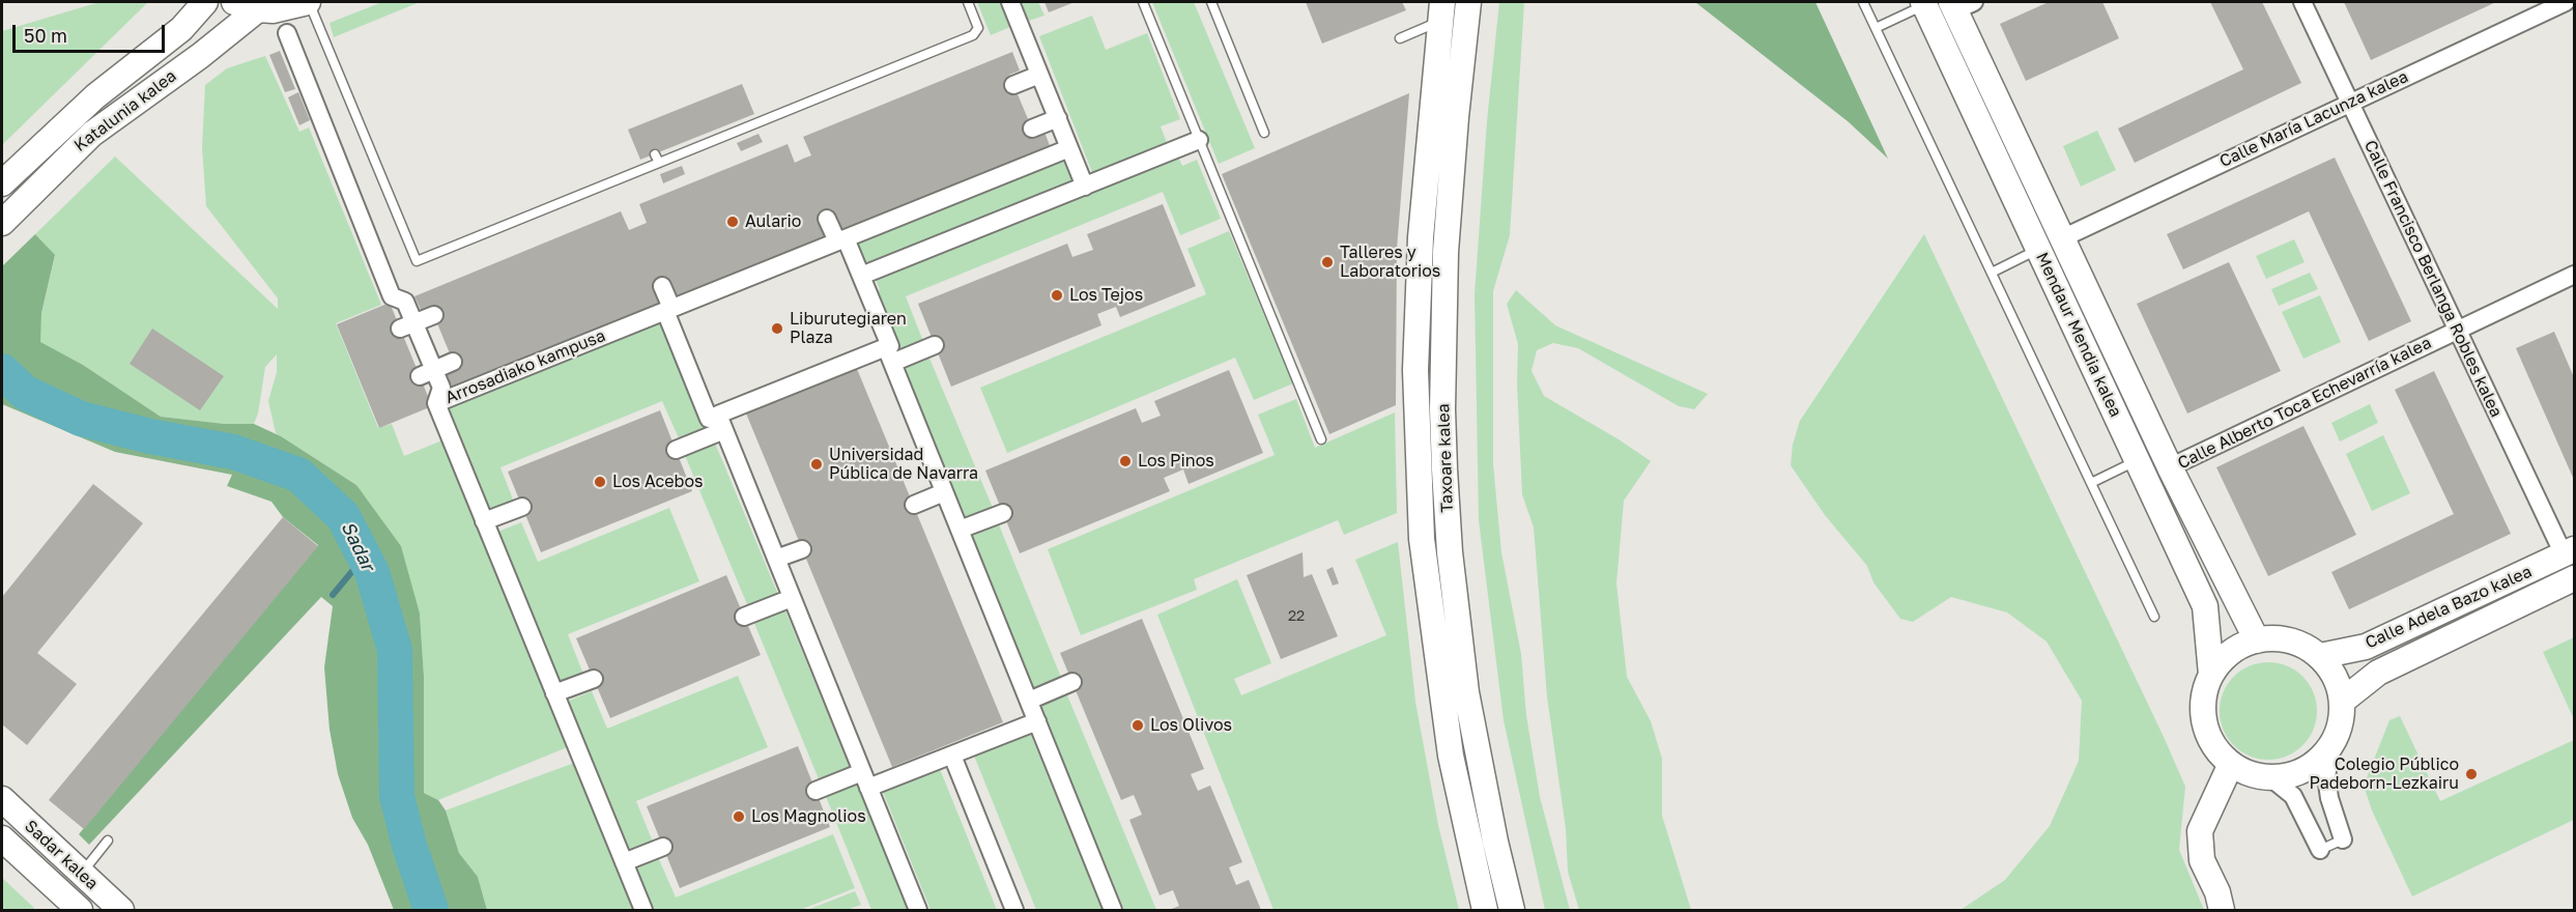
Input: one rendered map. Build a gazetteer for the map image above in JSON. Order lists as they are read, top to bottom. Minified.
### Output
{"streets":{"street":["Katalunia kalea","Calle María Lacunza kalea","Calle Francisco Berlanga Robles kalea","Mendaur Mendia kalea","Arrosadiako kampusa","Calle Alberto Toca Echevarría kalea","Taxoare kalea","Calle Adela Bazo kalea","Sadar kalea"]},"crossings":[["Calle María Lacunza kalea","Calle Francisco Berlanga Robles kalea"],["Calle María Lacunza kalea","Mendaur Mendia kalea"],["Calle Francisco Berlanga Robles kalea","Calle Alberto Toca Echevarría kalea"],["Calle Francisco Berlanga Robles kalea","Calle Adela Bazo kalea"],["Mendaur Mendia kalea","Calle Alberto Toca Echevarría kalea"],["Mendaur Mendia kalea","Calle Adela Bazo kalea"]],"water":["Sadar"],"places":["Aulario","Talleres y Laboratorios","Los Tejos","Liburutegiaren Plaza","Los Pinos","Universidad Pública de Navarra","Los Acebos","Los Olivos","Colegio Público Padeborn-Lezkairu","Los Magnolios"],"house_numbers":["22"],"scale_bar":"50 m"}
